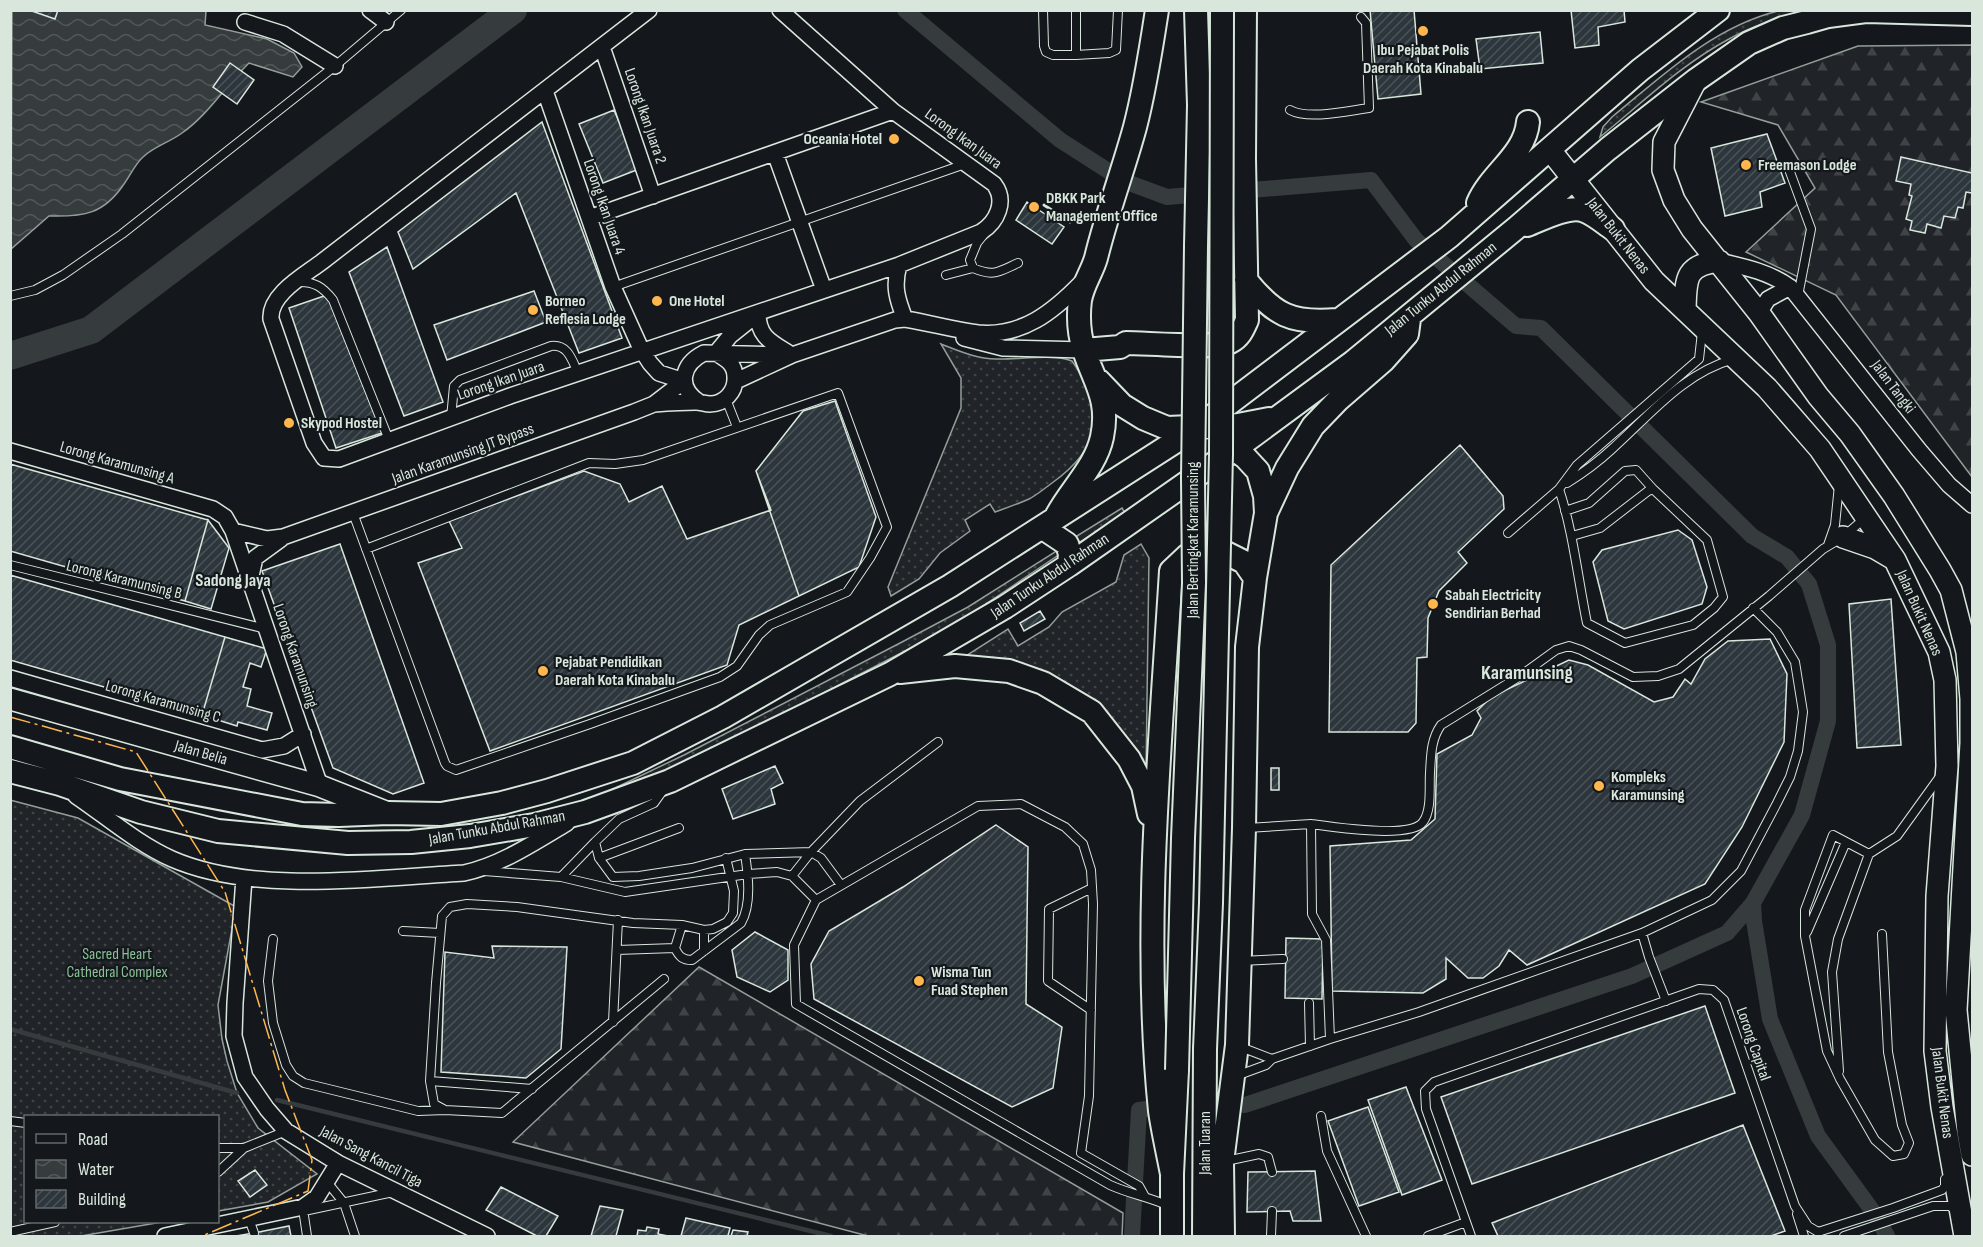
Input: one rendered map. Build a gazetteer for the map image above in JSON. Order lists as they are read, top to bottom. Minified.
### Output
{"streets":{"main road":["Jalan Bukit Nenas","Jalan Tunku Abdul Rahman","Jalan Bertingkat Karamunsing","Jalan Belia","Jalan Tuaran"],"street":["Lorong Ikan Juara 2","Lorong Ikan Juara","Lorong Ikan Juara 4","Jalan Tangki","Jalan Karamunsing JT Bypass","Lorong Karamunsing A","Lorong Karamunsing","Lorong Karamunsing C","Jalan Sang Kancil Tiga"],"lane":["Lorong Karamunsing B","Lorong Capital"]},"crossings":[["Lorong Ikan Juara 2","Lorong Ikan Juara"],["Lorong Ikan Juara","Lorong Ikan Juara 4"],["Lorong Ikan Juara 4","Jalan Karamunsing JT Bypass"],["Jalan Bukit Nenas","Jalan Tunku Abdul Rahman"],["Jalan Bukit Nenas","Jalan Tangki"],["Jalan Tunku Abdul Rahman","Jalan Belia"],["Lorong Karamunsing A","Lorong Karamunsing"],["Jalan Bertingkat Karamunsing","Jalan Tuaran"],["Lorong Karamunsing B","Lorong Karamunsing"],["Lorong Karamunsing","Lorong Karamunsing C"],["Lorong Karamunsing","Jalan Belia"]],"districts":["Sadong Jaya","Karamunsing"],"parks":["Sacred Heart Cathedral Complex"],"places":["Ibu Pejabat Polis Daerah Kota Kinabalu","Oceania Hotel","Freemason Lodge","DBKK Park Management Office","One Hotel","Borneo Reflesia Lodge","Skypod Hostel","Sabah Electricity Sendirian Berhad","Pejabat Pendidikan Daerah Kota Kinabalu","Kompleks Karamunsing","Wisma Tun Fuad Stephen"],"legend":["Road","Water","Building"]}
